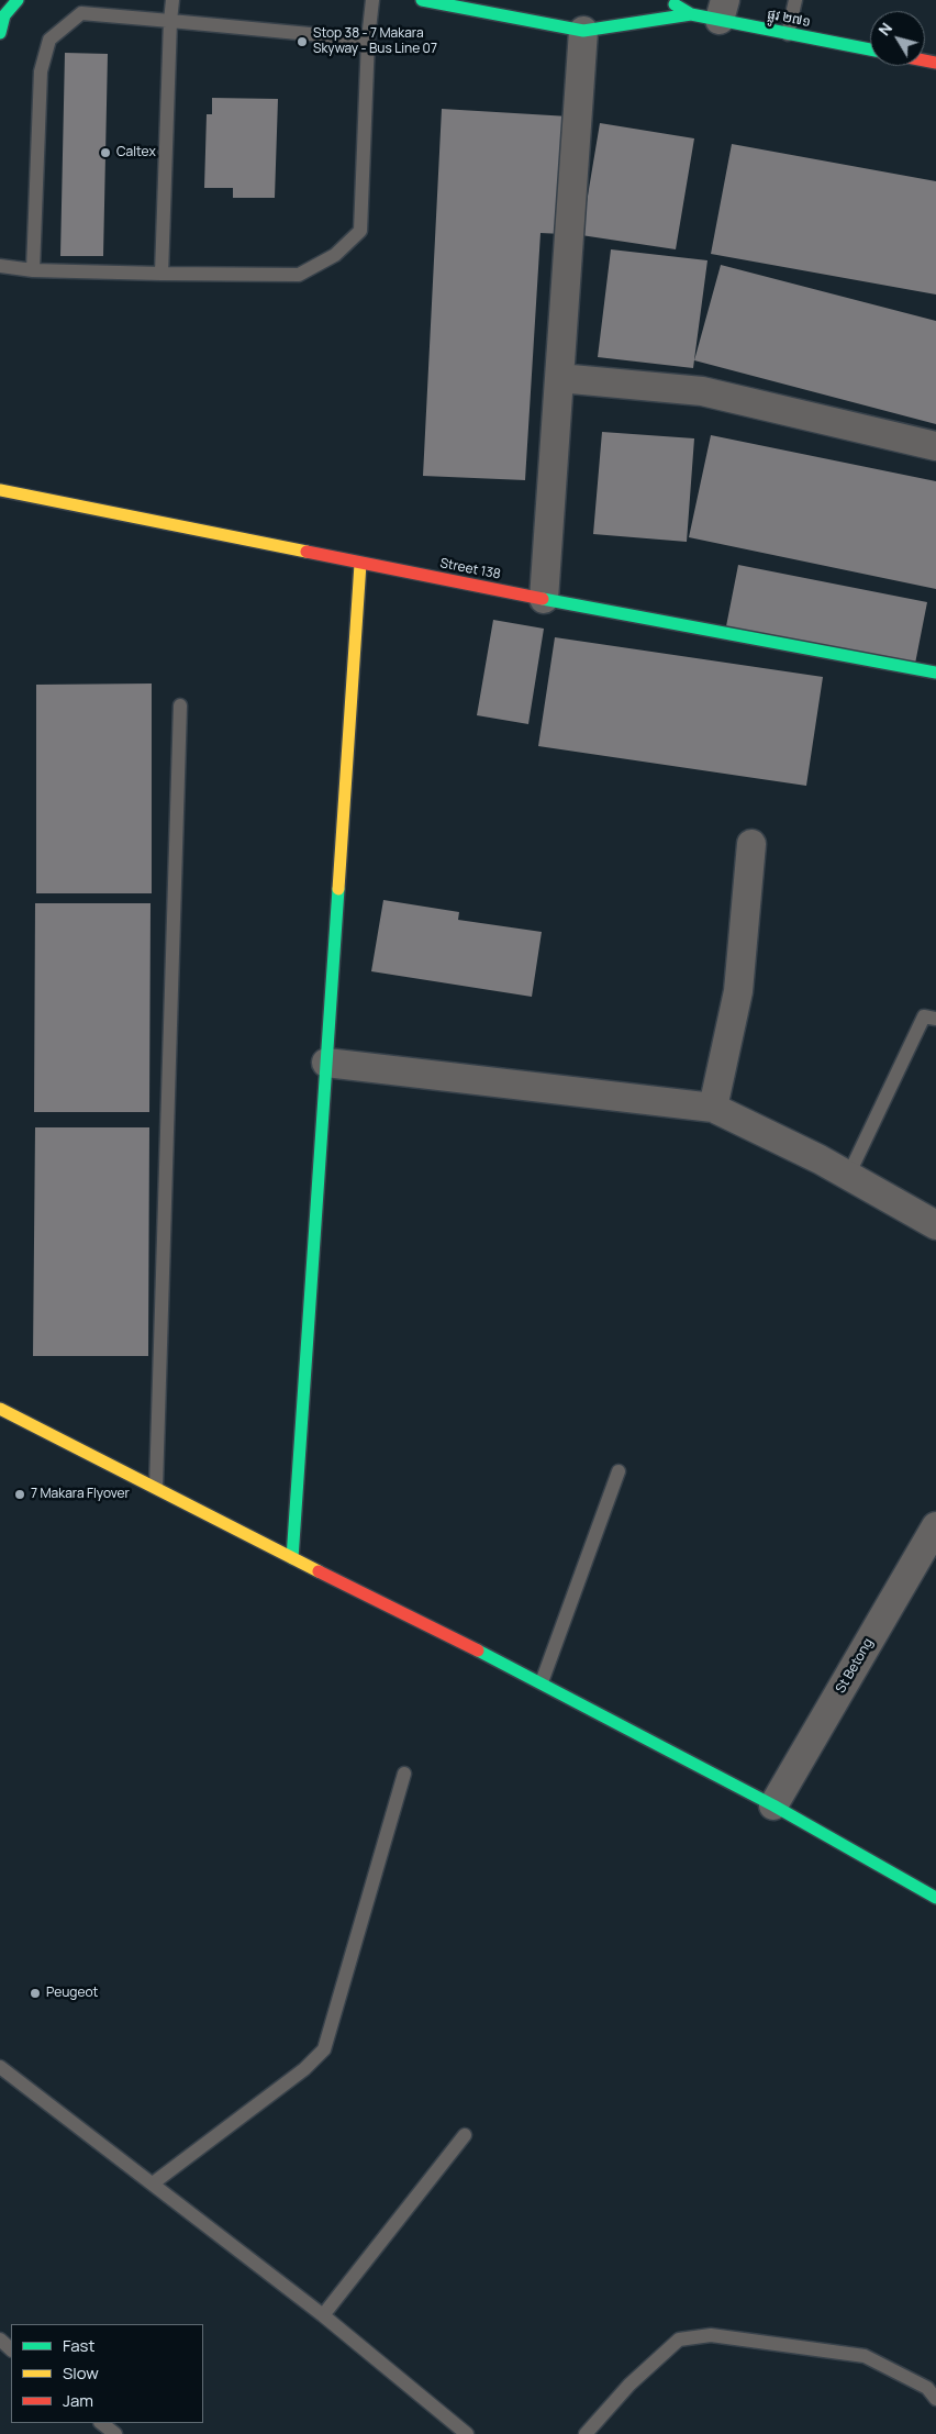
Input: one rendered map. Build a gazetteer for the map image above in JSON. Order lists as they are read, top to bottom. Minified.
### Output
{"streets":{"street":["ផ្លូវ ២៧១","Street 138","St Betong"]},"places":["Stop 38 - 7 Makara Skyway - Bus Line 07","Caltex","7 Makara Flyover","Peugeot"],"legend":["Fast","Slow","Jam"],"north":"top left"}
